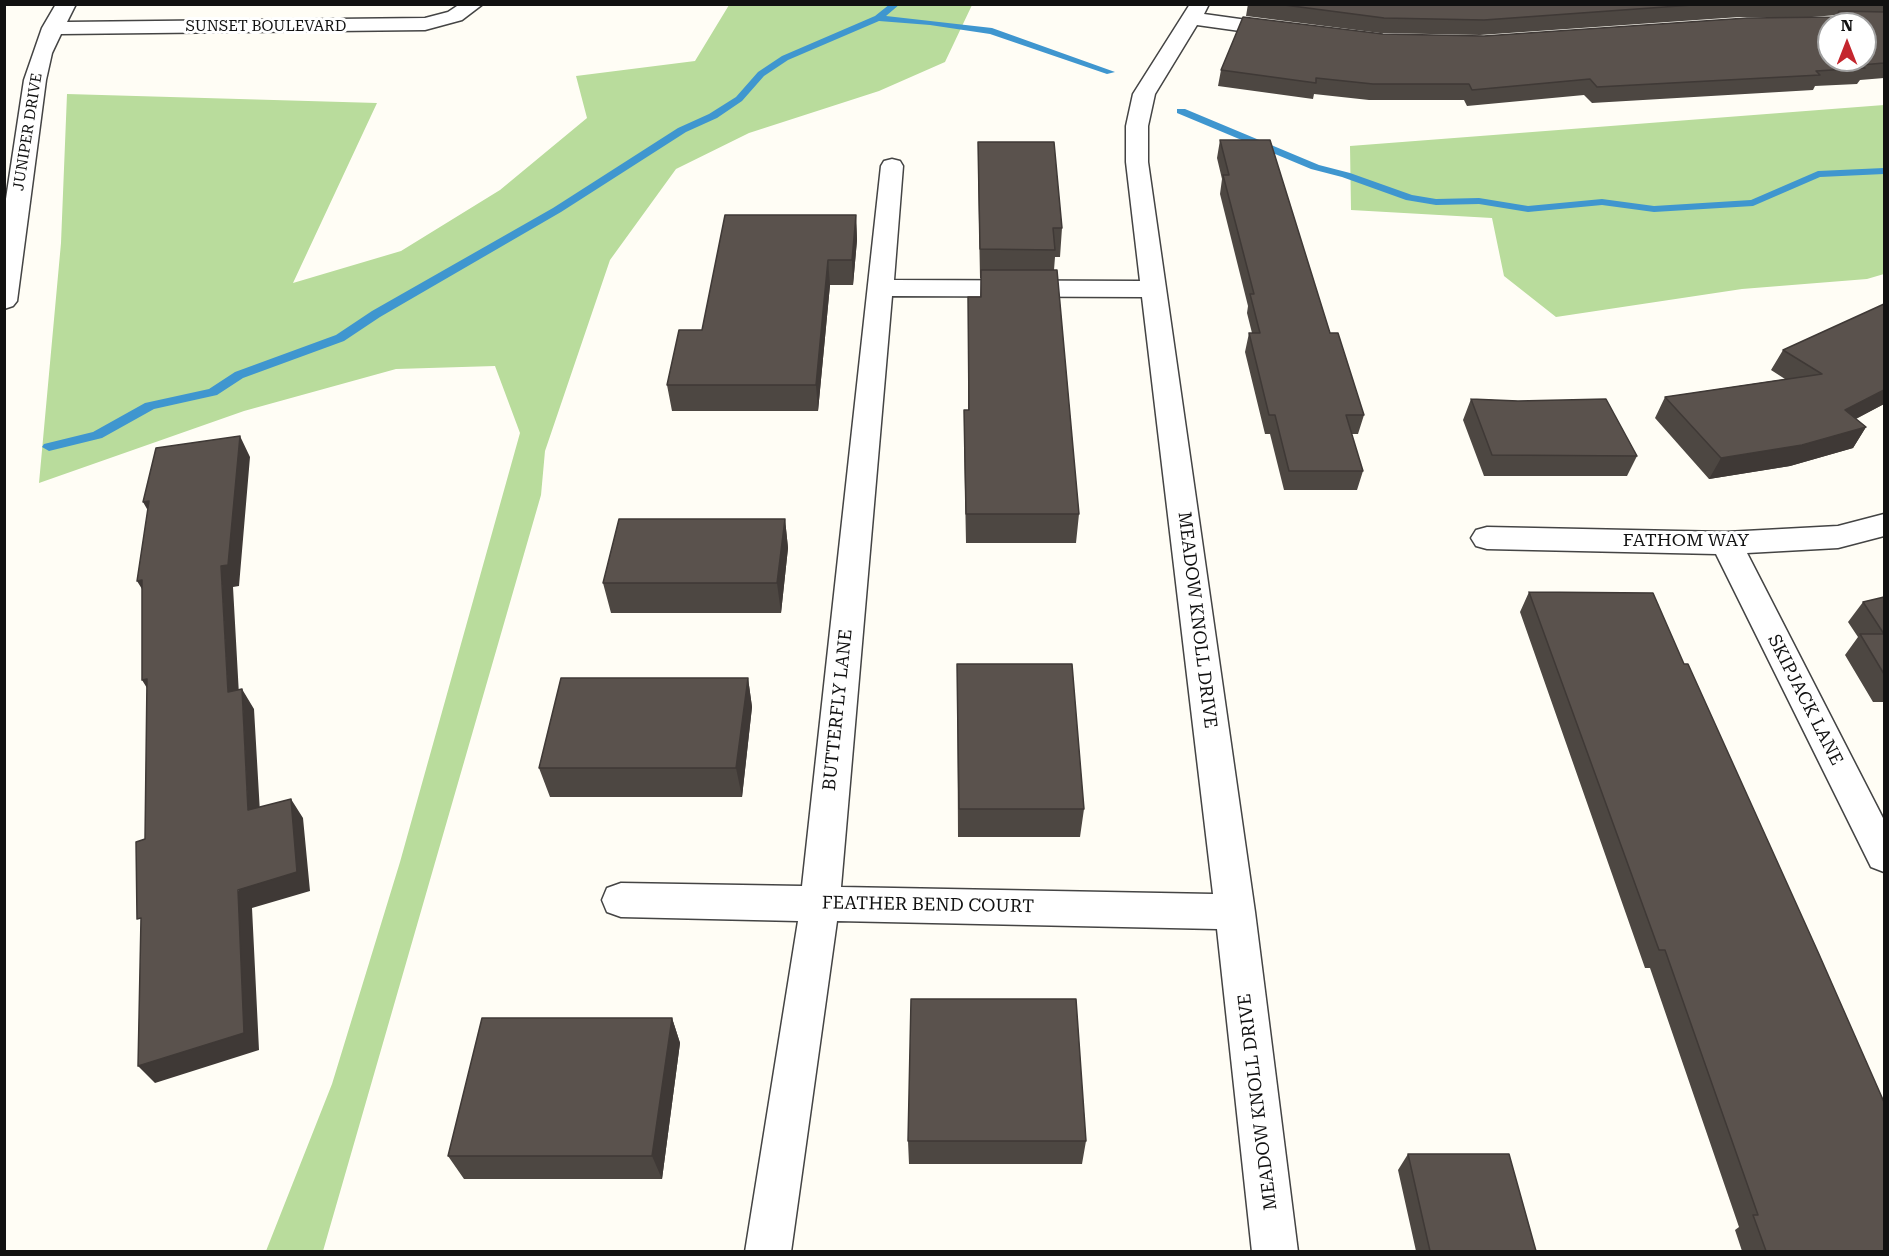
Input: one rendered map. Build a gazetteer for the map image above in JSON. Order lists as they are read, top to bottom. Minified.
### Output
{"streets":{"street":["SUNSET BOULEVARD","JUNIPER DRIVE","FATHOM WAY","MEADOW KNOLL DRIVE","SKIPJACK LANE","BUTTERFLY LANE","FEATHER BEND COURT"]},"crossings":[["SUNSET BOULEVARD","JUNIPER DRIVE"],["FATHOM WAY","SKIPJACK LANE"],["MEADOW KNOLL DRIVE","FEATHER BEND COURT"],["BUTTERFLY LANE","FEATHER BEND COURT"]],"north":"top"}
